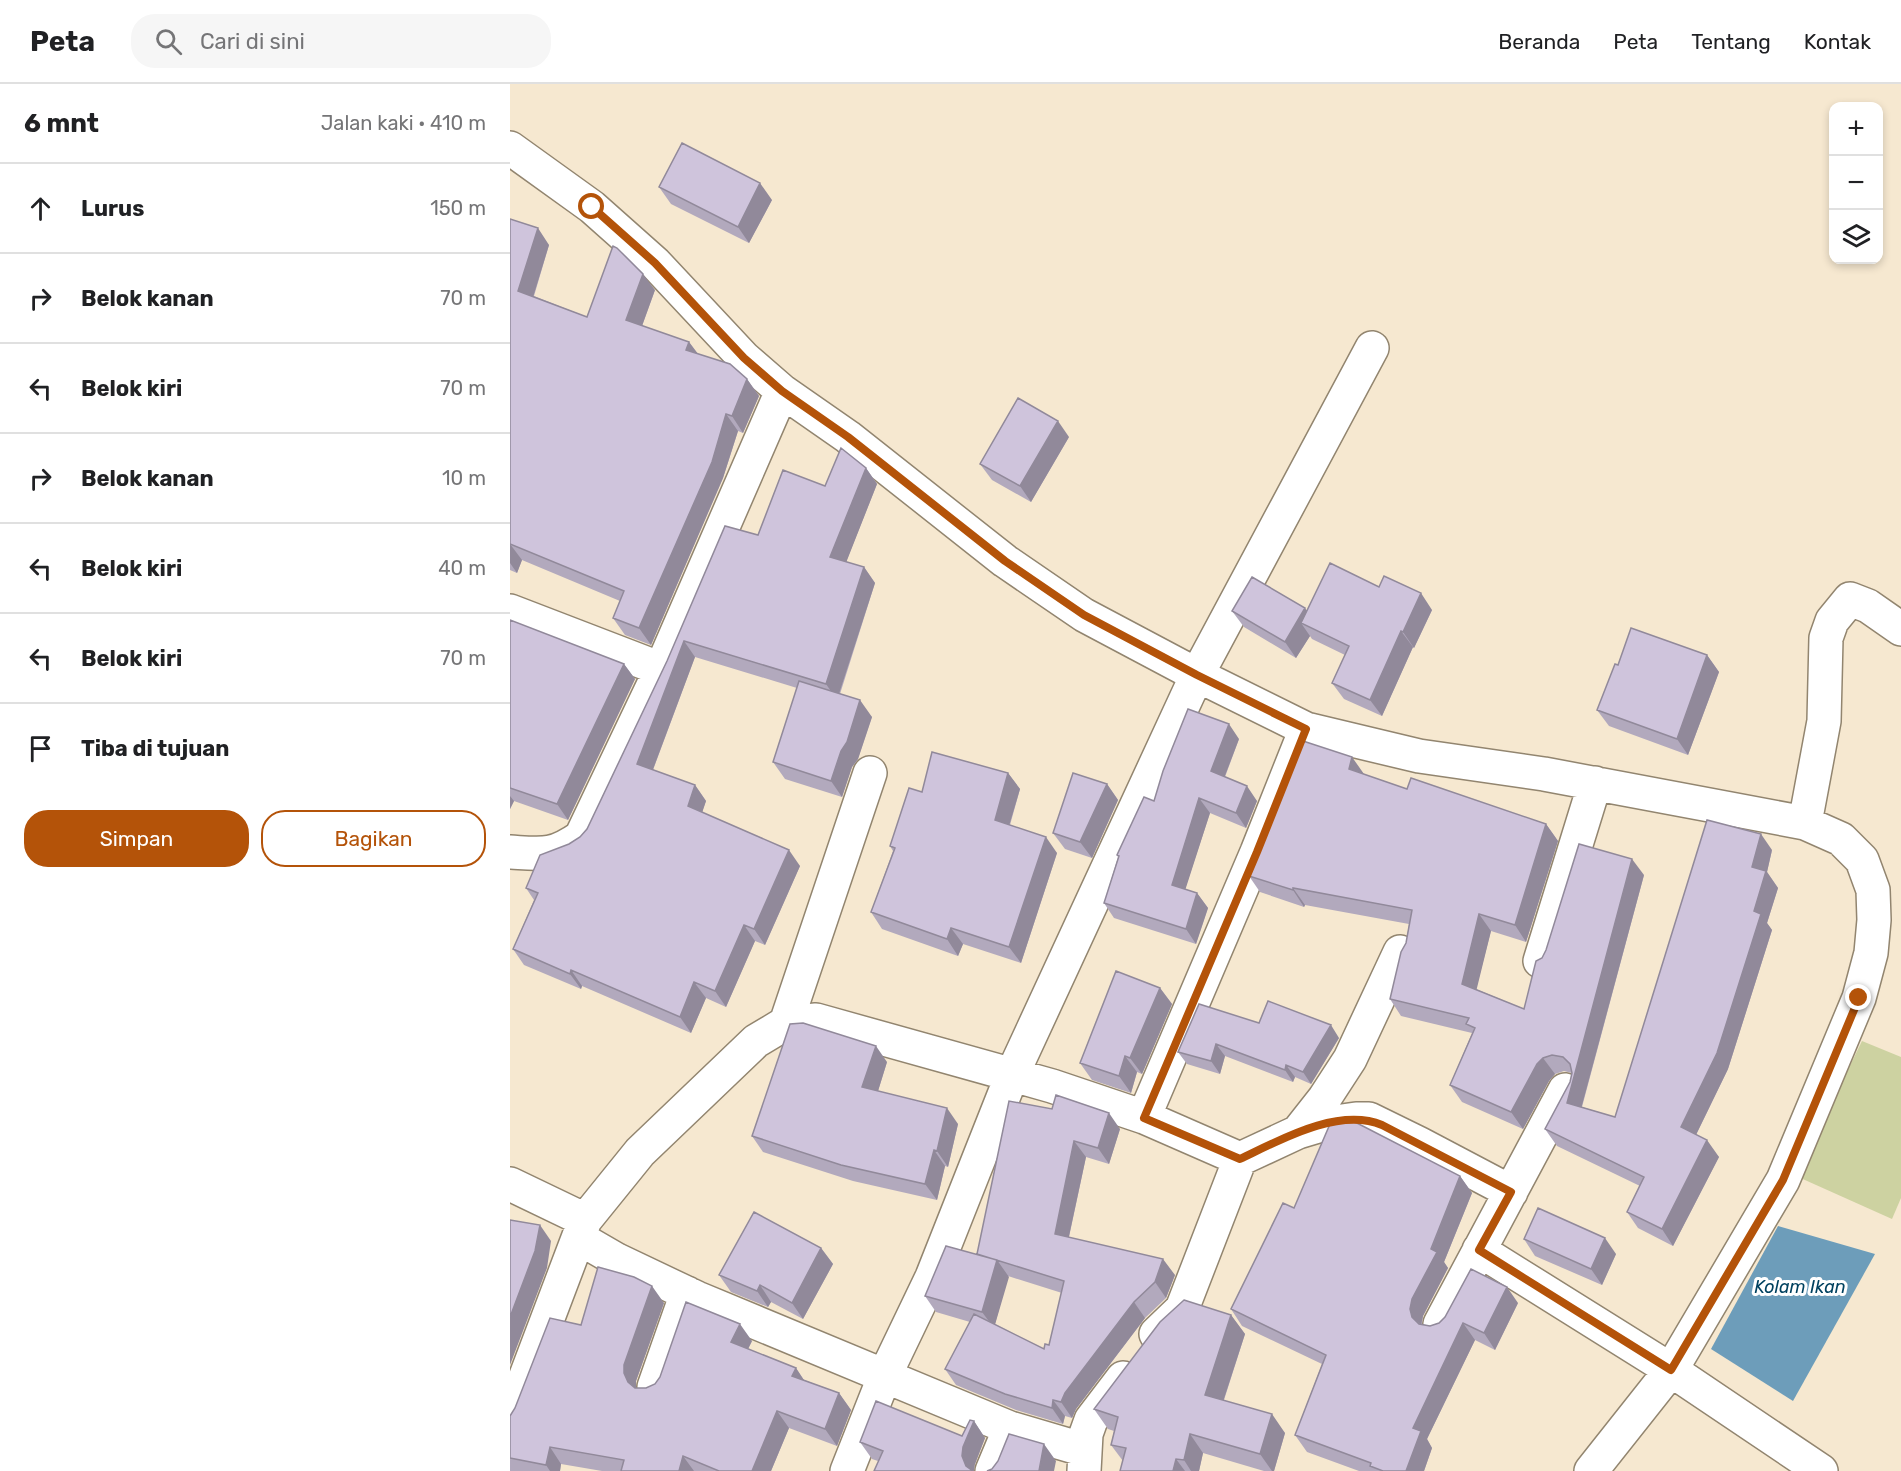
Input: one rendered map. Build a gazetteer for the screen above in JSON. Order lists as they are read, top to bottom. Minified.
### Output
{"water":["Kolam Ikan"],"page":{"header":"Peta","search":"Cari di sini","nav":["Beranda","Peta","Tentang","Kontak"],"heading":["6 mnt","Jalan kaki · 410 m"],"map_buttons":["+","−"],"list":[["Lurus","150 m"],["Belok kanan","70 m"],["Belok kiri","70 m"],["Belok kanan","10 m"],["Belok kiri","40 m"],["Belok kiri","70 m"],"Tiba di tujuan"],"buttons":["Simpan","Bagikan"]}}
